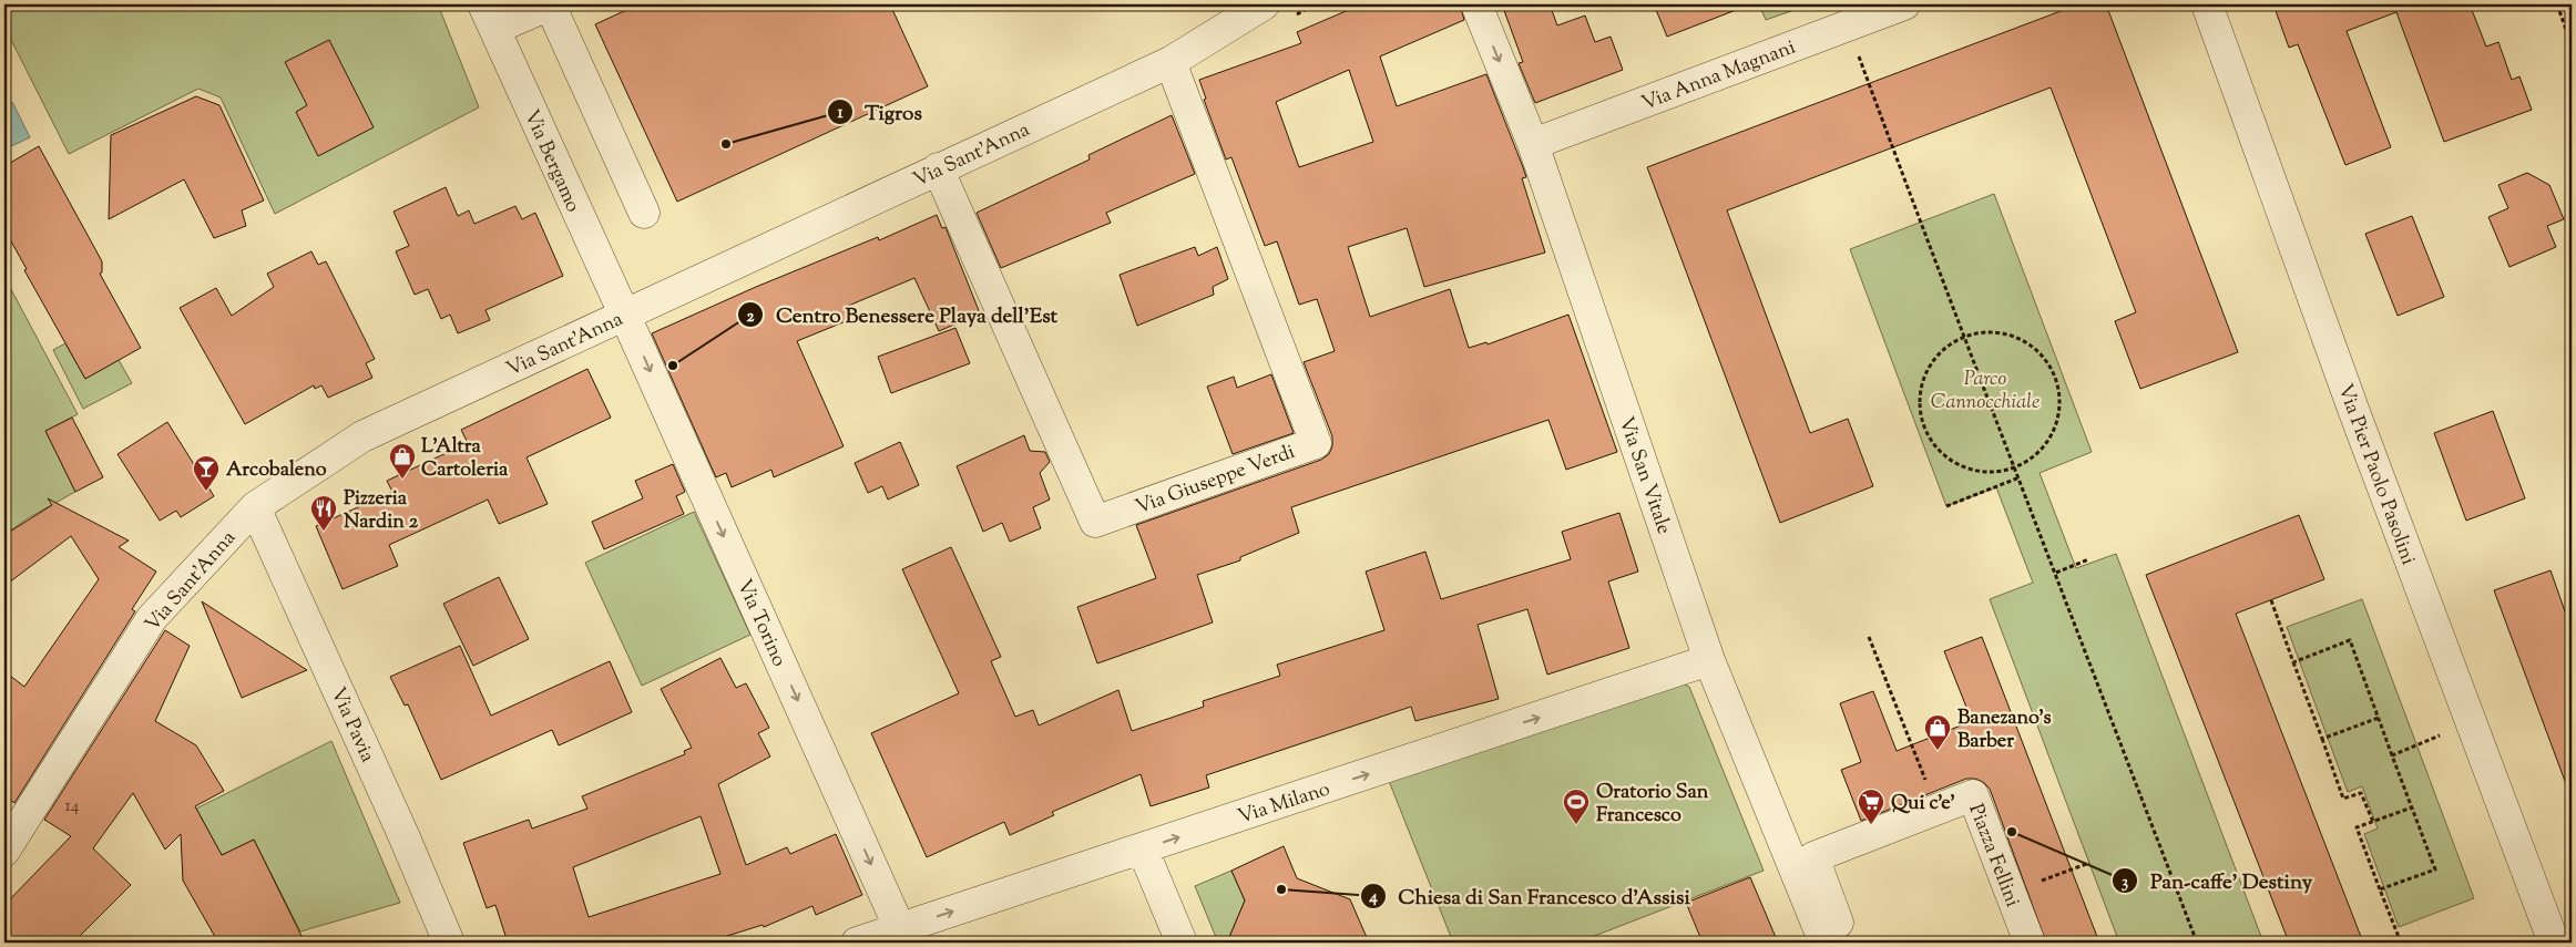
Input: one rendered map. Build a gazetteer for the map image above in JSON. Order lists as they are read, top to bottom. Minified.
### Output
{"streets":{"street":["Via Anna Magnani","Via Sant'Anna","Via Bergamo","Via Pier Paolo Pasolini","Via San Vitale","Via Giuseppe Verdi","Via Torino","Via Pavia","Via Milano","Piazza Fellini"]},"crossings":[["Via Anna Magnani","Via San Vitale"],["Via Sant'Anna","Via Bergamo"],["Via Sant'Anna","Via Giuseppe Verdi"],["Via Sant'Anna","Via Torino"],["Via Sant'Anna","Via Pavia"],["Via Bergamo","Via Torino"],["Via San Vitale","Via Milano"],["Via Torino","Via Milano"]],"one_way":["Via Torino","Via Milano"],"parks":["Parco Cannocchiale"],"places":{"other":["Tigros","Centro Benessere Playa dell'Est","Pan-caffe' Destiny","Chiesa di San Francesco d'Assisi"],"shop":["L'Altra Cartoleria","Banezano’s Barber"],"bar":["Arcobaleno"],"restaurant":["Pizzeria Nardin 2"],"sports":["Oratorio San Francesco"],"supermarket":["Qui c'e'"]},"house_numbers":["14"]}
